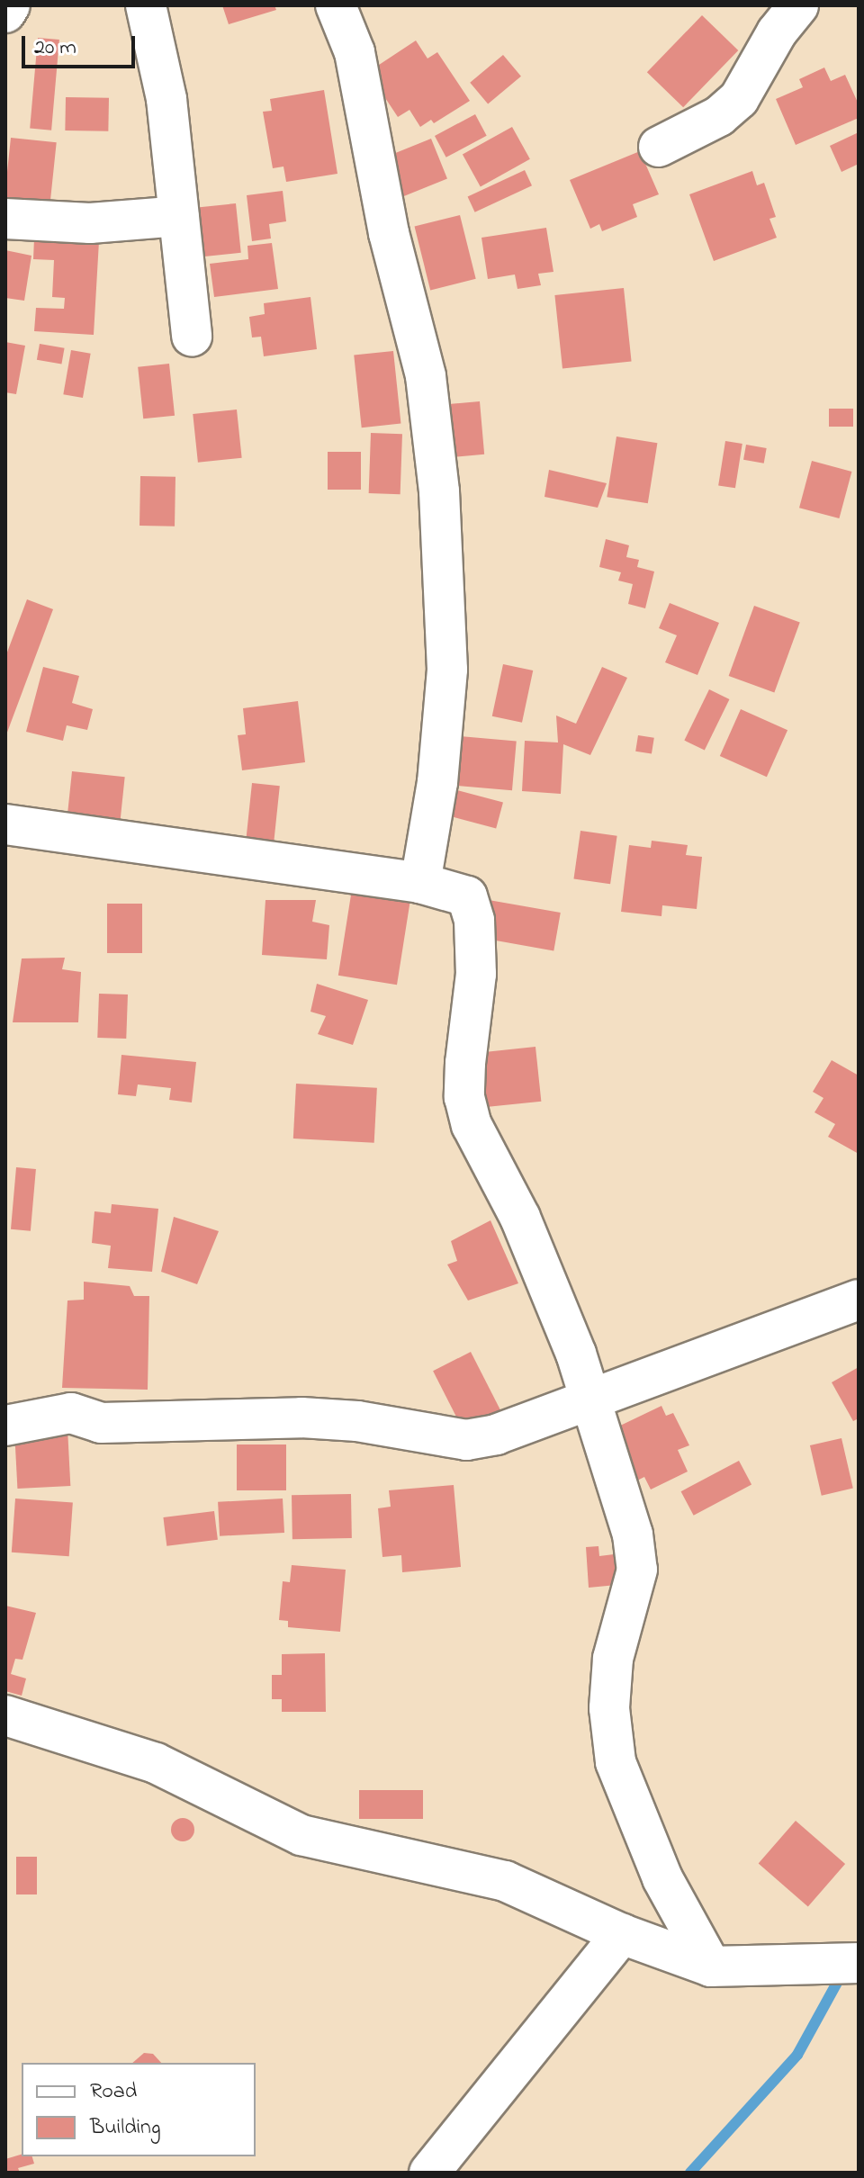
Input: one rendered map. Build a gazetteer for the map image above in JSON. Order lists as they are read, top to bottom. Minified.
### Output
{"legend":["Road","Building"],"scale_bar":"20 m"}
